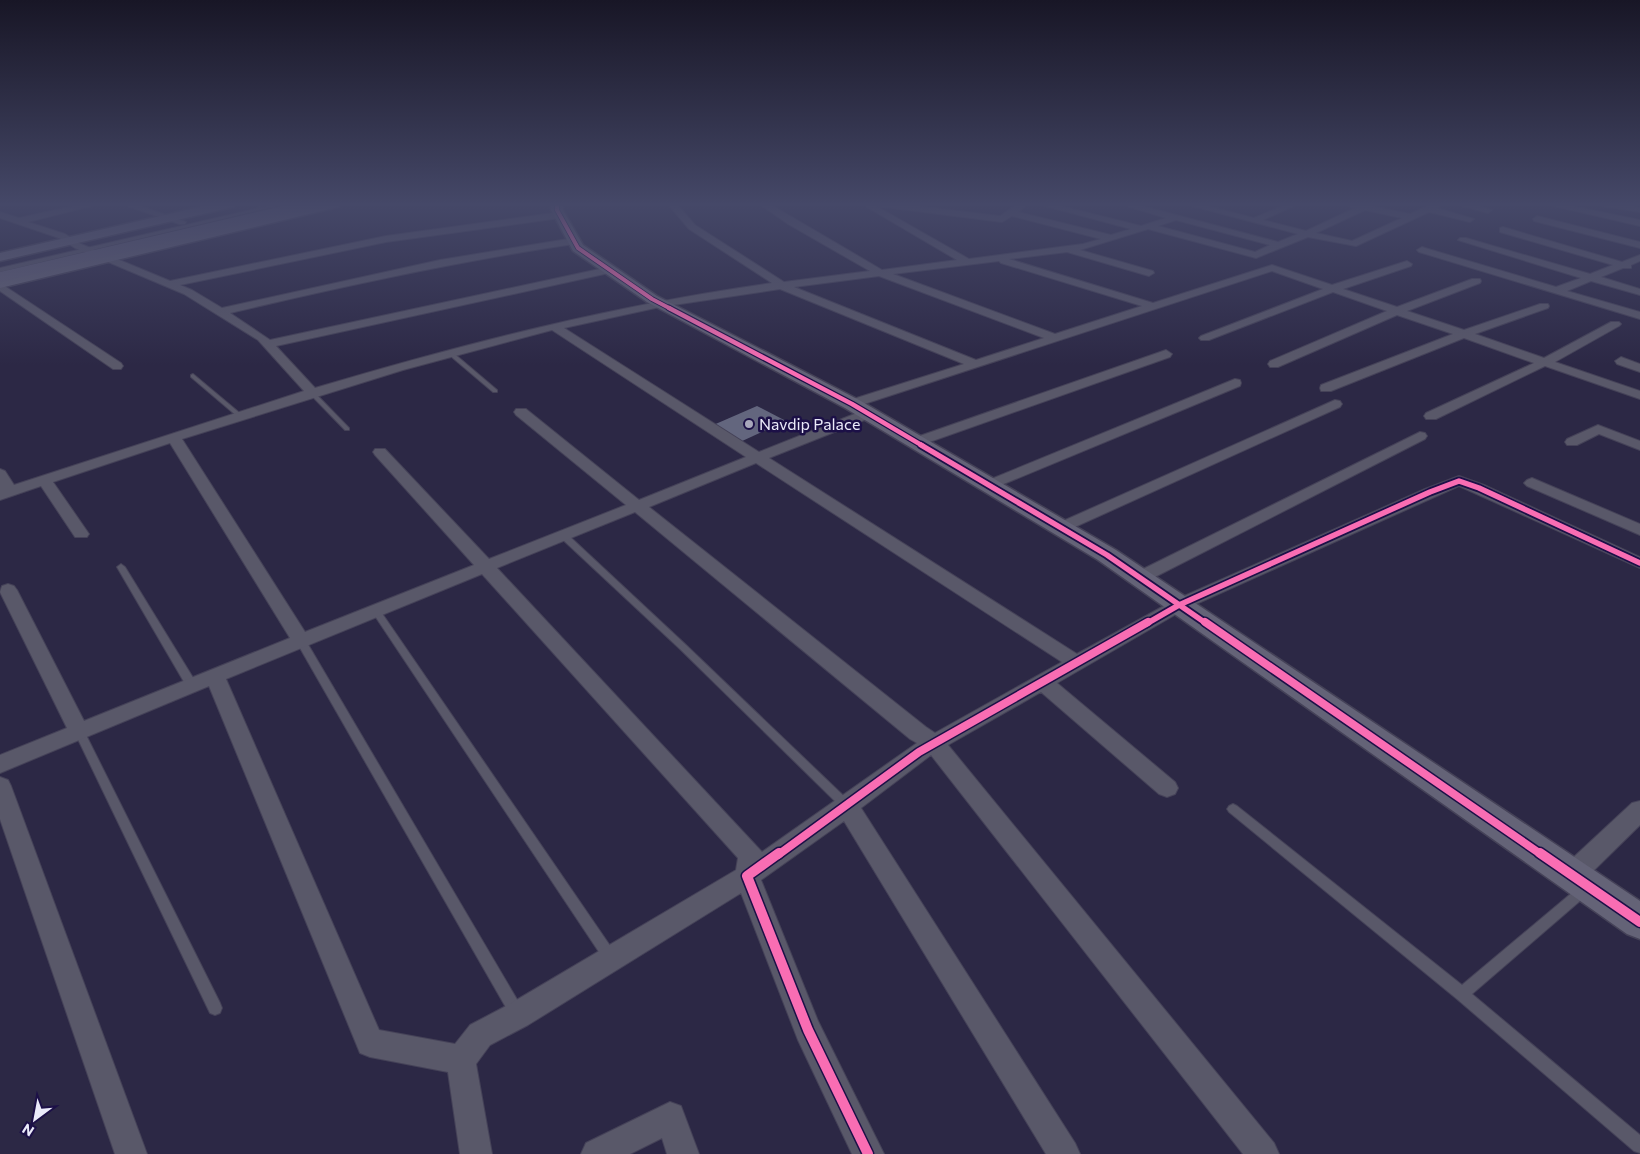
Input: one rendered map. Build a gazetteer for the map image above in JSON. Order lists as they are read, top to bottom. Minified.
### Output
{"places":["Navdip Palace"],"north":"bottom left"}
